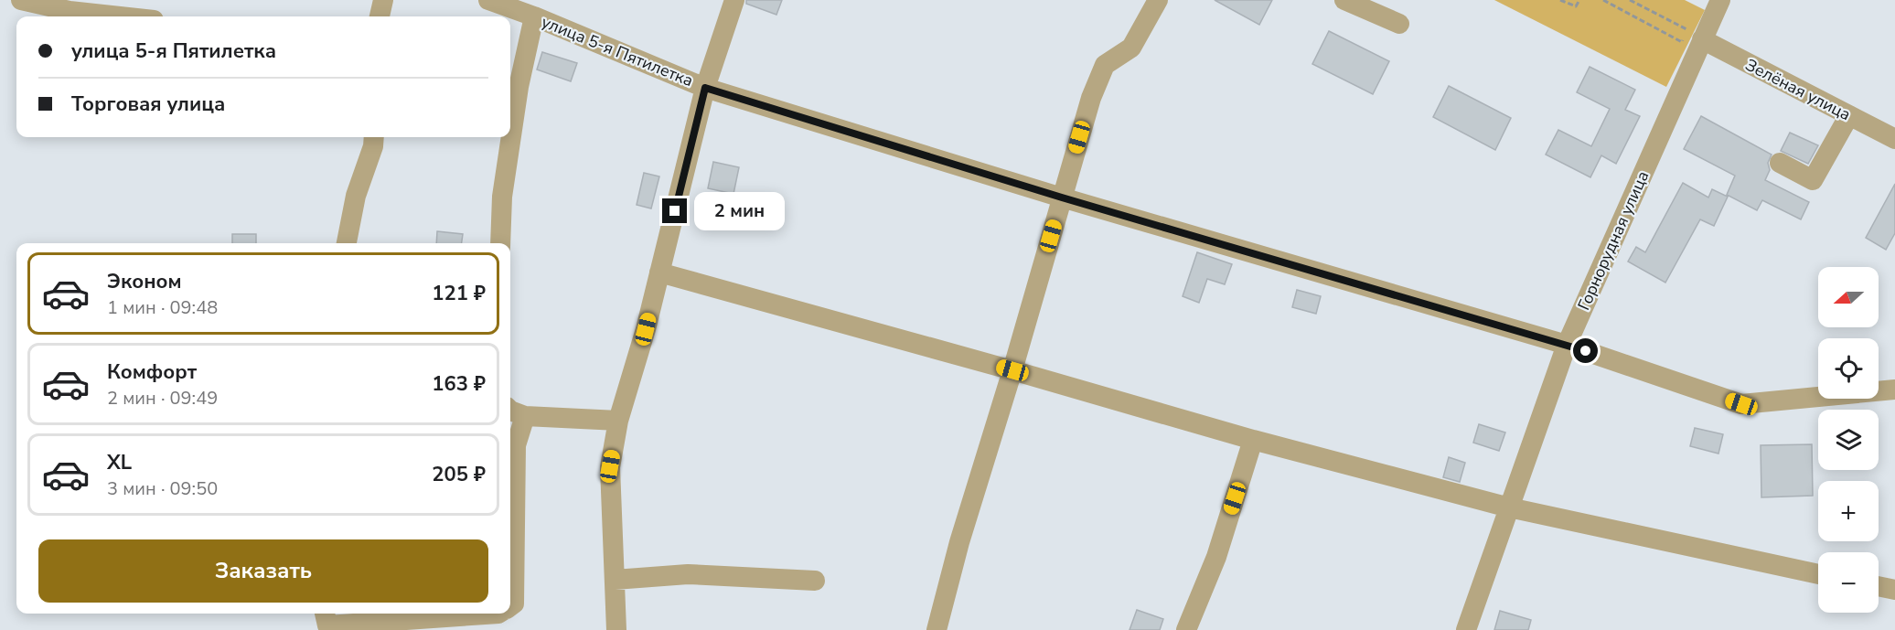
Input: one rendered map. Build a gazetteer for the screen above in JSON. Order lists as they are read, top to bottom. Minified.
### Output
{"streets":{"street":["улица 5-я Пятилетка","Зелёная улица","Горнорудная улица"]},"crossings":[["улица 5-я Пятилетка","Горнорудная улица"],["Зелёная улица","Горнорудная улица"]],"north":"left","page":{"banner":["улица 5-я Пятилетка","Торговая улица"],"bubble":"2 мин","list":[{"name":"Эконом","note":"1 мин · 09:48","value":"121 ₽"},{"name":"Комфорт","note":"2 мин · 09:49","value":"163 ₽"},{"name":"XL","note":"3 мин · 09:50","value":"205 ₽"}],"map_buttons":["+","−"],"buttons":"Заказать"}}
